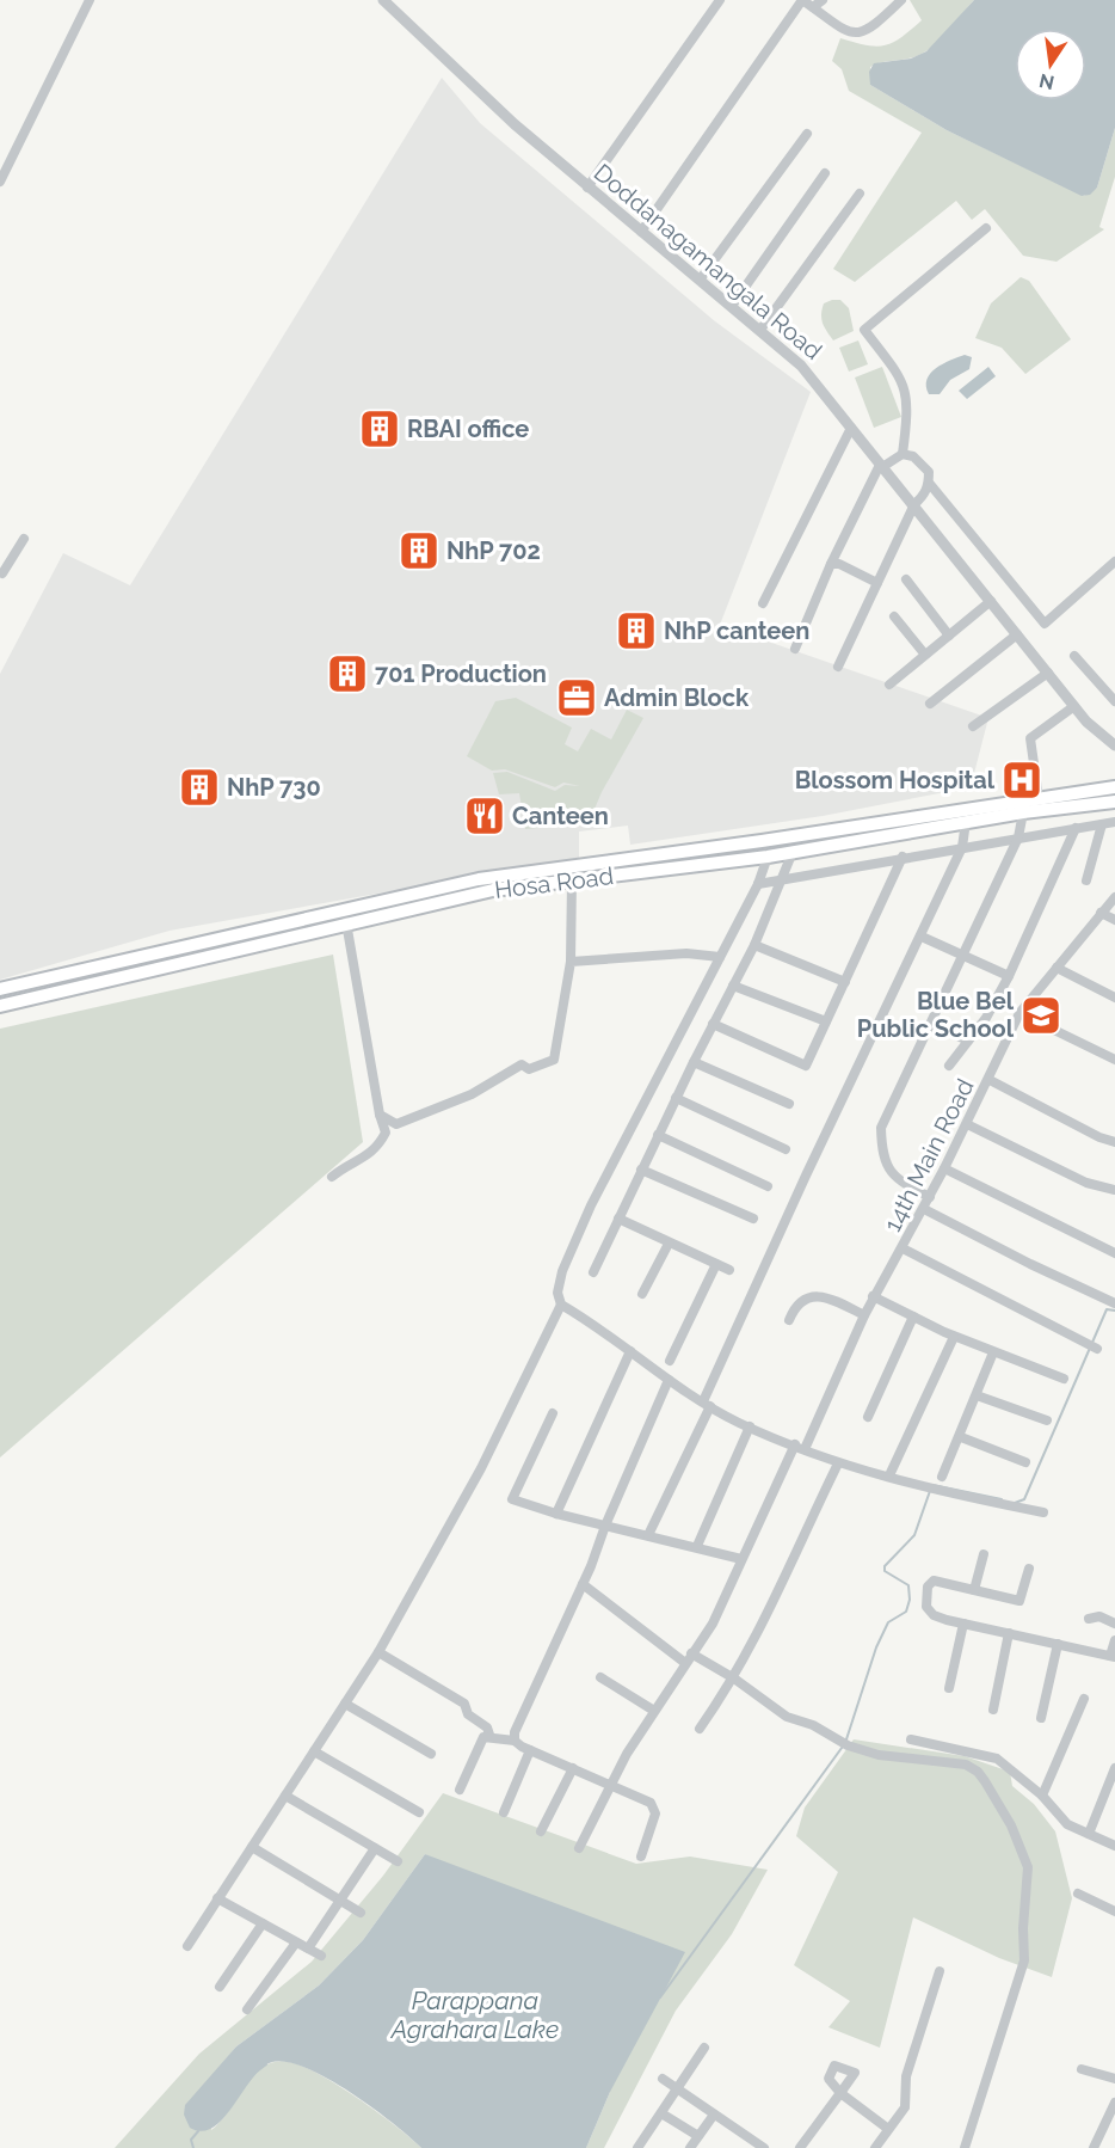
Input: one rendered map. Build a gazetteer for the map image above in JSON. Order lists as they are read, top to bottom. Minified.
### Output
{"streets":{"main road":["Hosa Road"],"street":["Doddanagamangala Road","14th Main Road"]},"water":["Parappana Agrahara Lake"],"places":{"building":["RBAI office","NhP 702","NhP canteen","701 Production","NhP 730"],"office":["Admin Block"],"hospital":["Blossom Hospital"],"restaurant":["Canteen"],"school or university":["Blue Bel Public School"]},"north":"bottom"}
